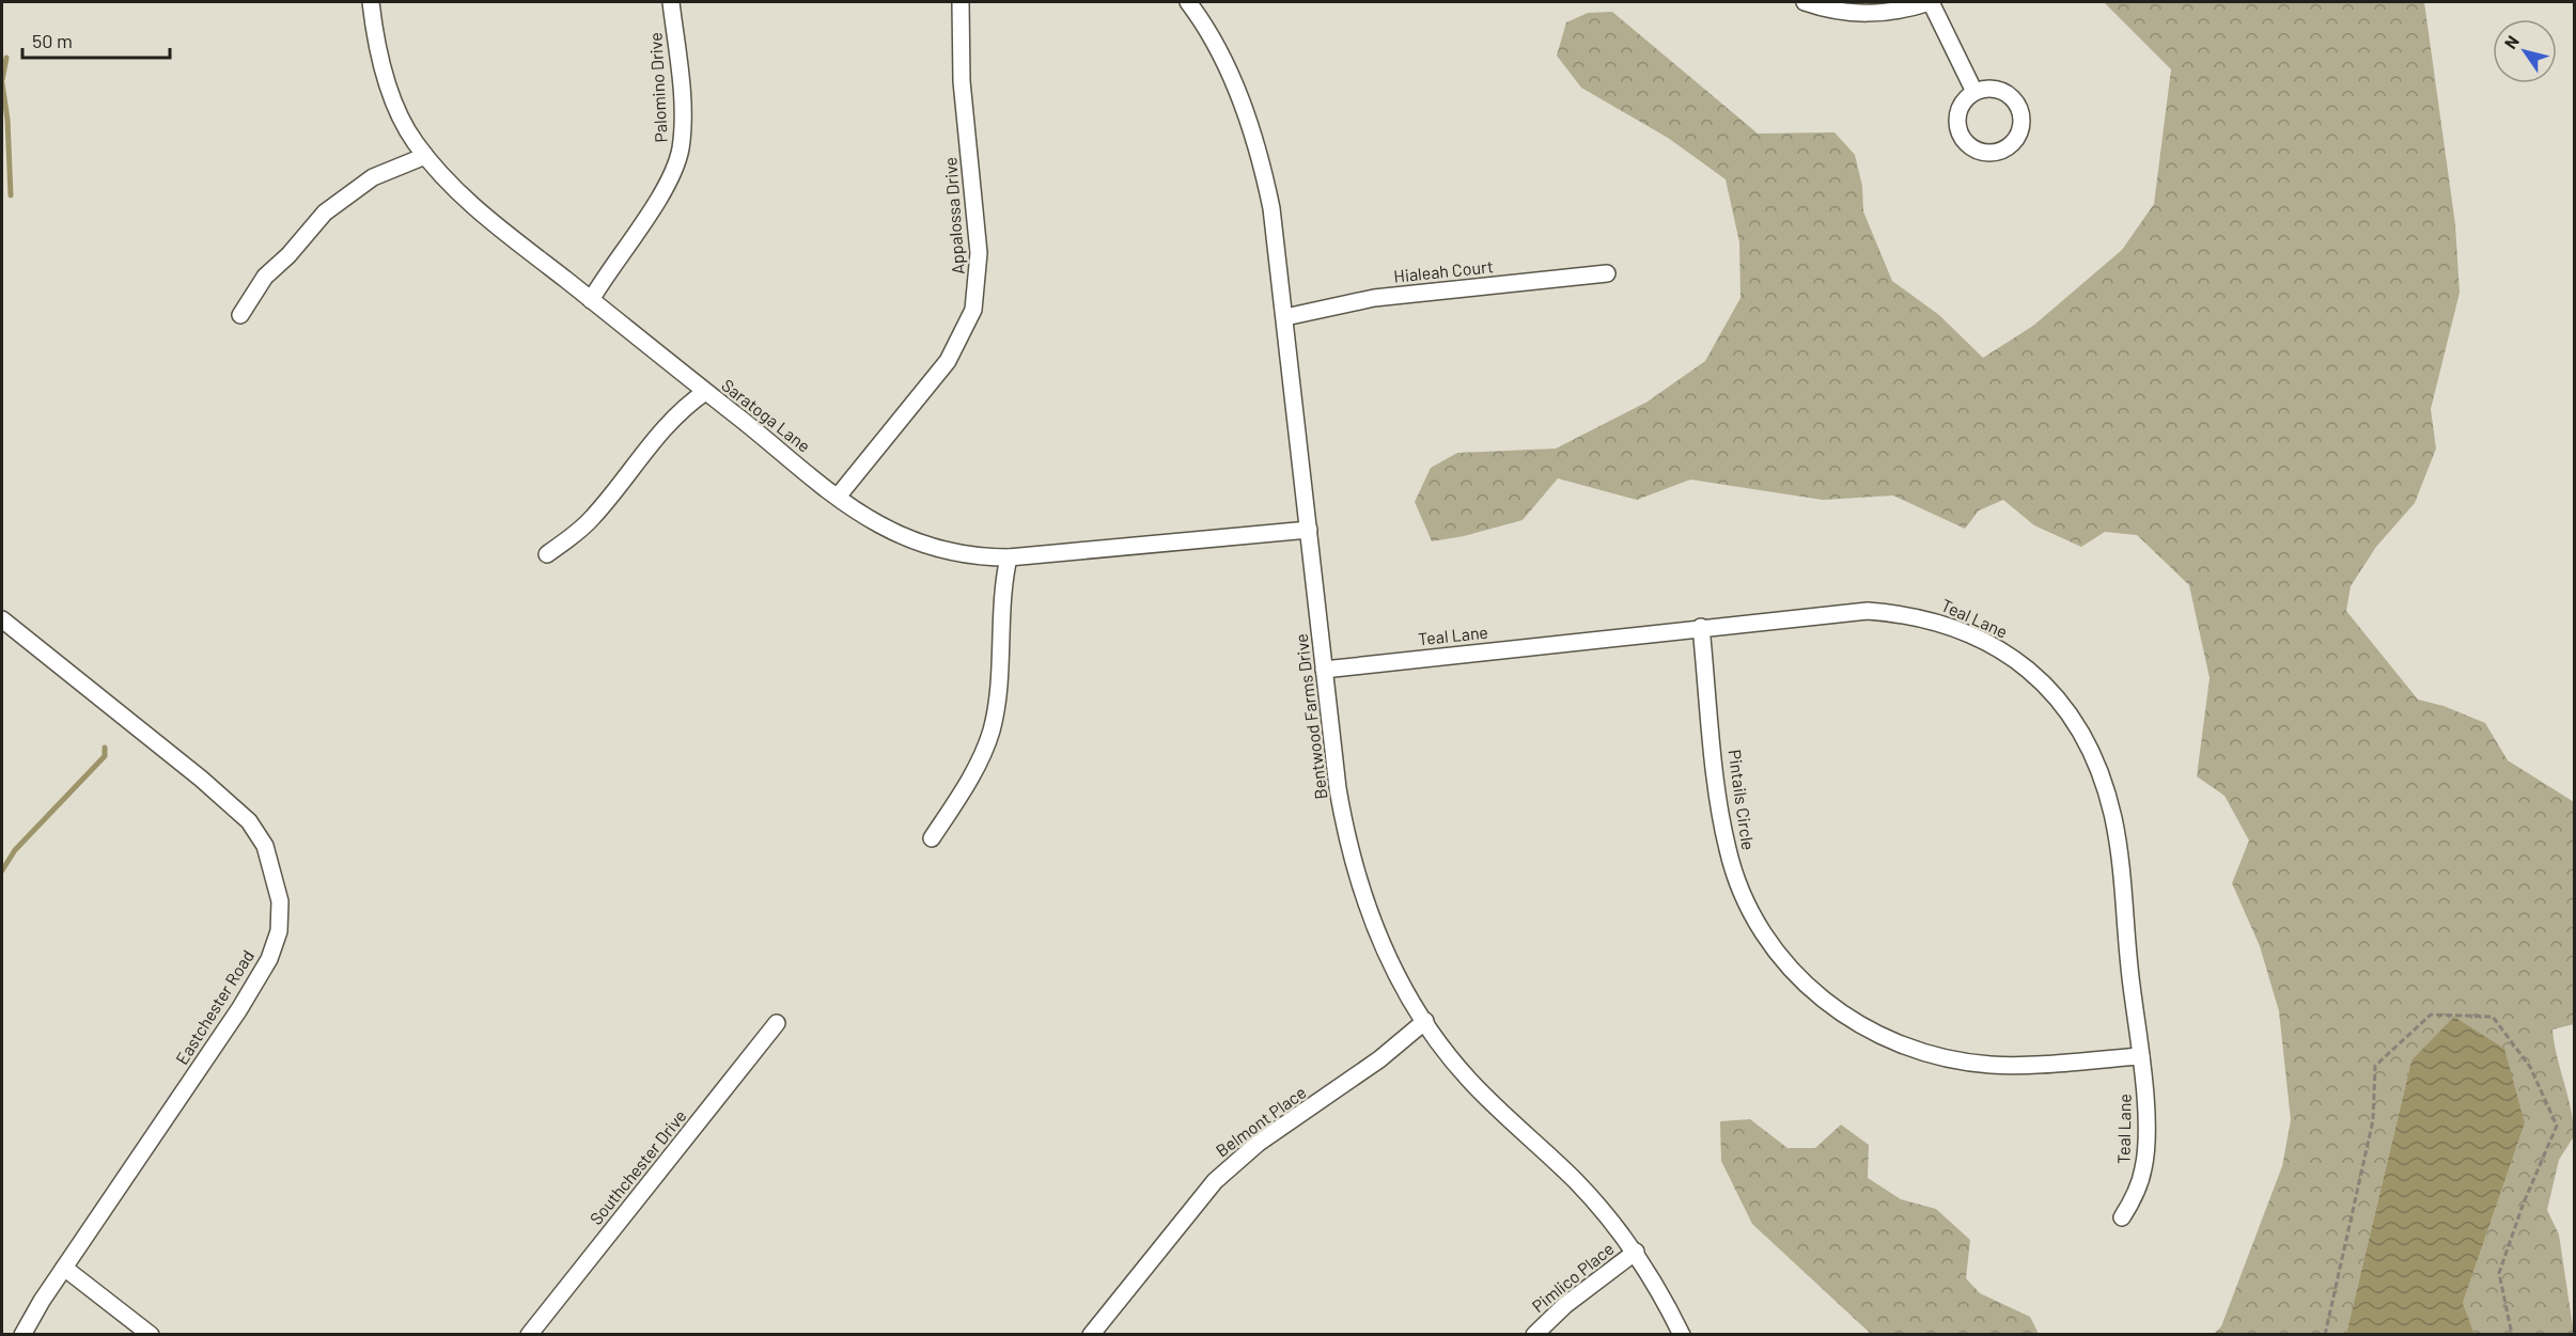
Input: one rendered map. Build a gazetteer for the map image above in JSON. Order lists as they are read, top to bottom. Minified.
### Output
{"streets":{"street":["Palomino Drive","Appalossa Drive","Hialeah Court","Saratoga Lane","Teal Lane","Bentwood Farms Drive","Pintails Circle","Eastchester Road","Belmont Place","Southchester Drive","Pimlico Place"]},"crossings":[["Palomino Drive","Saratoga Lane"],["Appalossa Drive","Saratoga Lane"],["Hialeah Court","Bentwood Farms Drive"],["Saratoga Lane","Bentwood Farms Drive"],["Teal Lane","Bentwood Farms Drive"],["Teal Lane","Pintails Circle"],["Bentwood Farms Drive","Belmont Place"],["Bentwood Farms Drive","Pimlico Place"]],"scale_bar":"50 m","north":"top left"}
